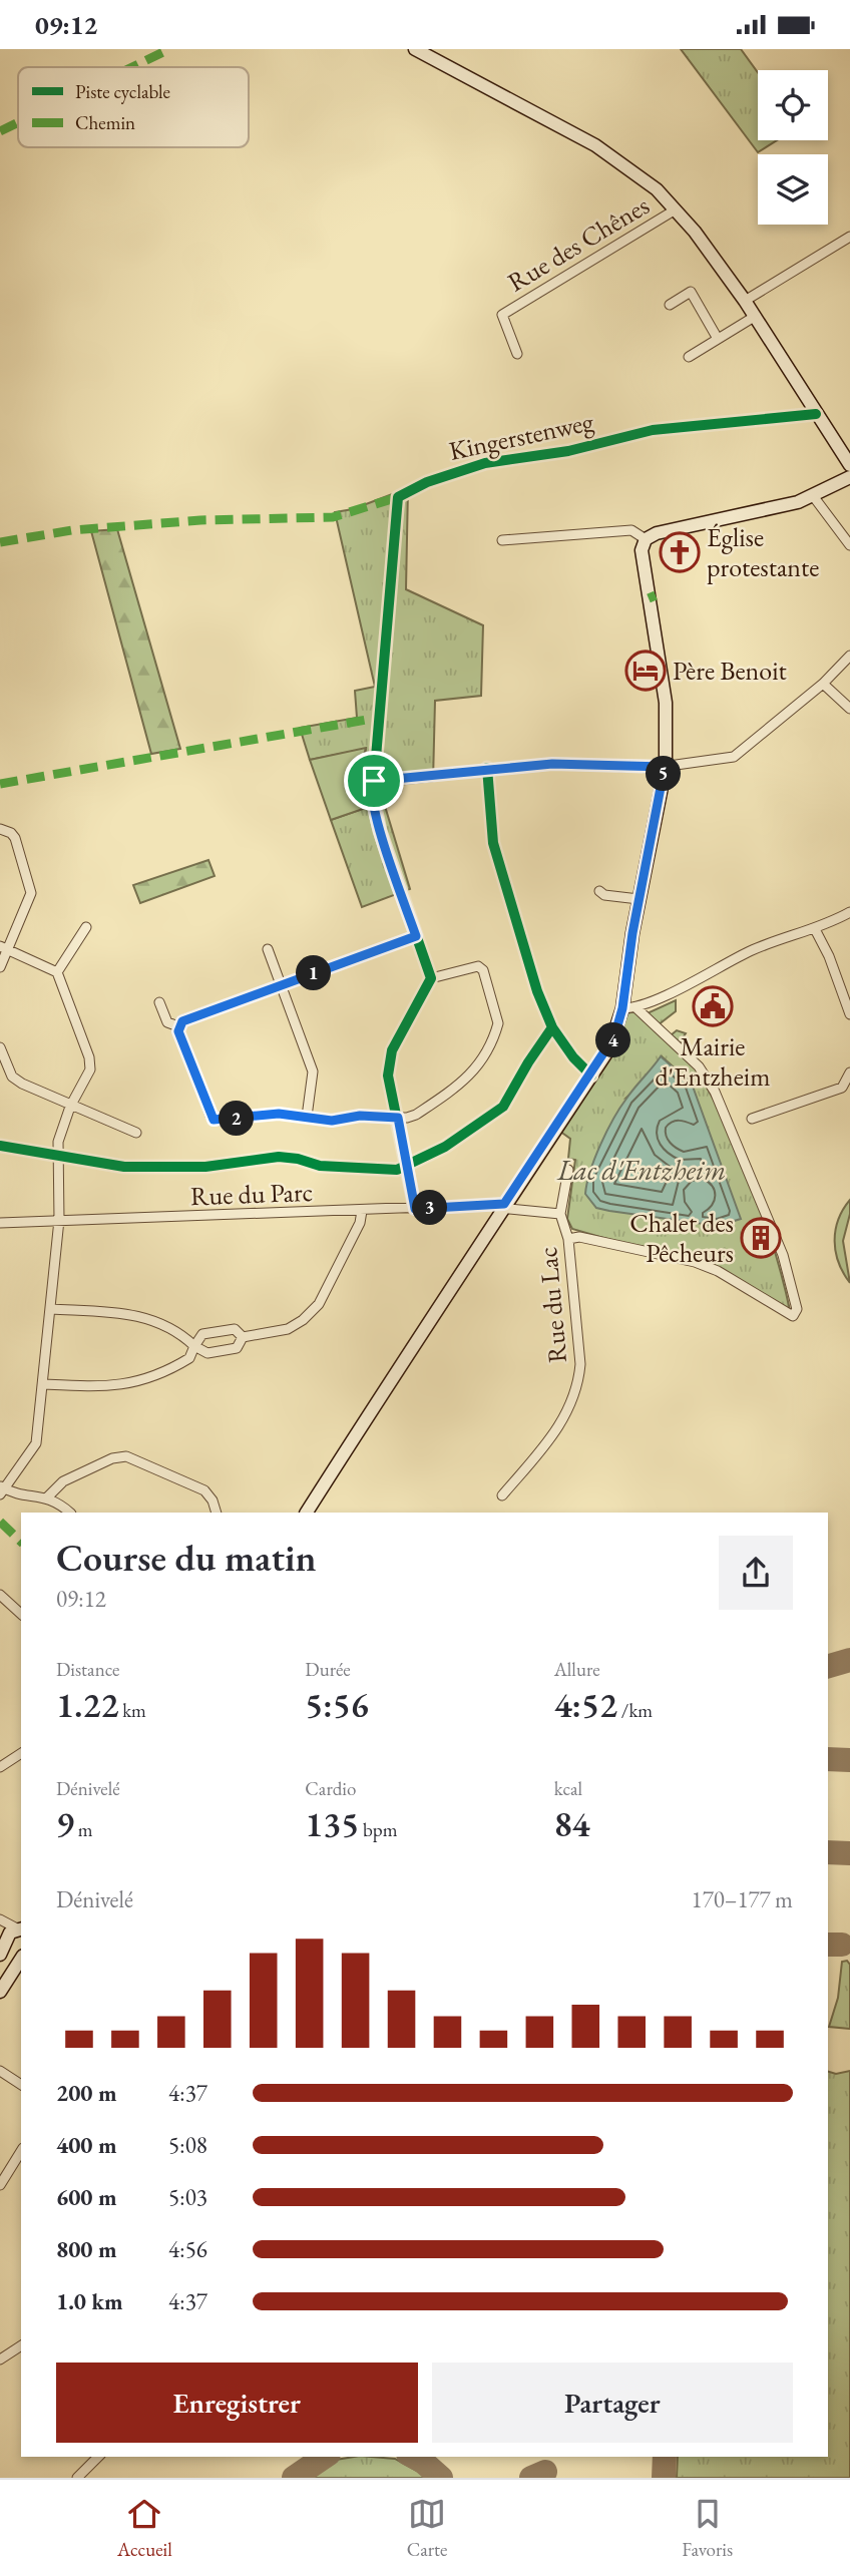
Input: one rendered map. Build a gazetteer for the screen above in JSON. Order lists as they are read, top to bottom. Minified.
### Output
{"streets":{"street":["Rue des Chênes","Kingerstenweg","Rue du Parc","Rue du Lac"]},"crossings":[["Rue du Parc","Rue du Lac"]],"water":["Lac d'Entzheim"],"places":{"church":["Église protestante"],"hotel":["Père Benoit"],"public building":["Mairie d'Entzheim"],"building":["Chalet des Pêcheurs"]},"legend":["Piste cyclable","Chemin"],"page":{"status":"09:12","pins":["5","1","4","2","3"],"heading":["Course du matin","09:12"],"stats":[["Distance","1.22 km"],["Durée","5:56"],["Allure","4:52 /km"],["Dénivelé","9 m"],["Cardio","135 bpm"],["kcal","84"]],"chart":["Dénivelé","170–177 m"],"list":[{"name":"200 m","note":"4:37"},{"name":"400 m","note":"5:08"},{"name":"600 m","note":"5:03"},{"name":"800 m","note":"4:56"},{"name":"1.0 km","note":"4:37"}],"buttons":["Enregistrer","Partager"],"tabs":["Accueil","Carte","Favoris"]}}
